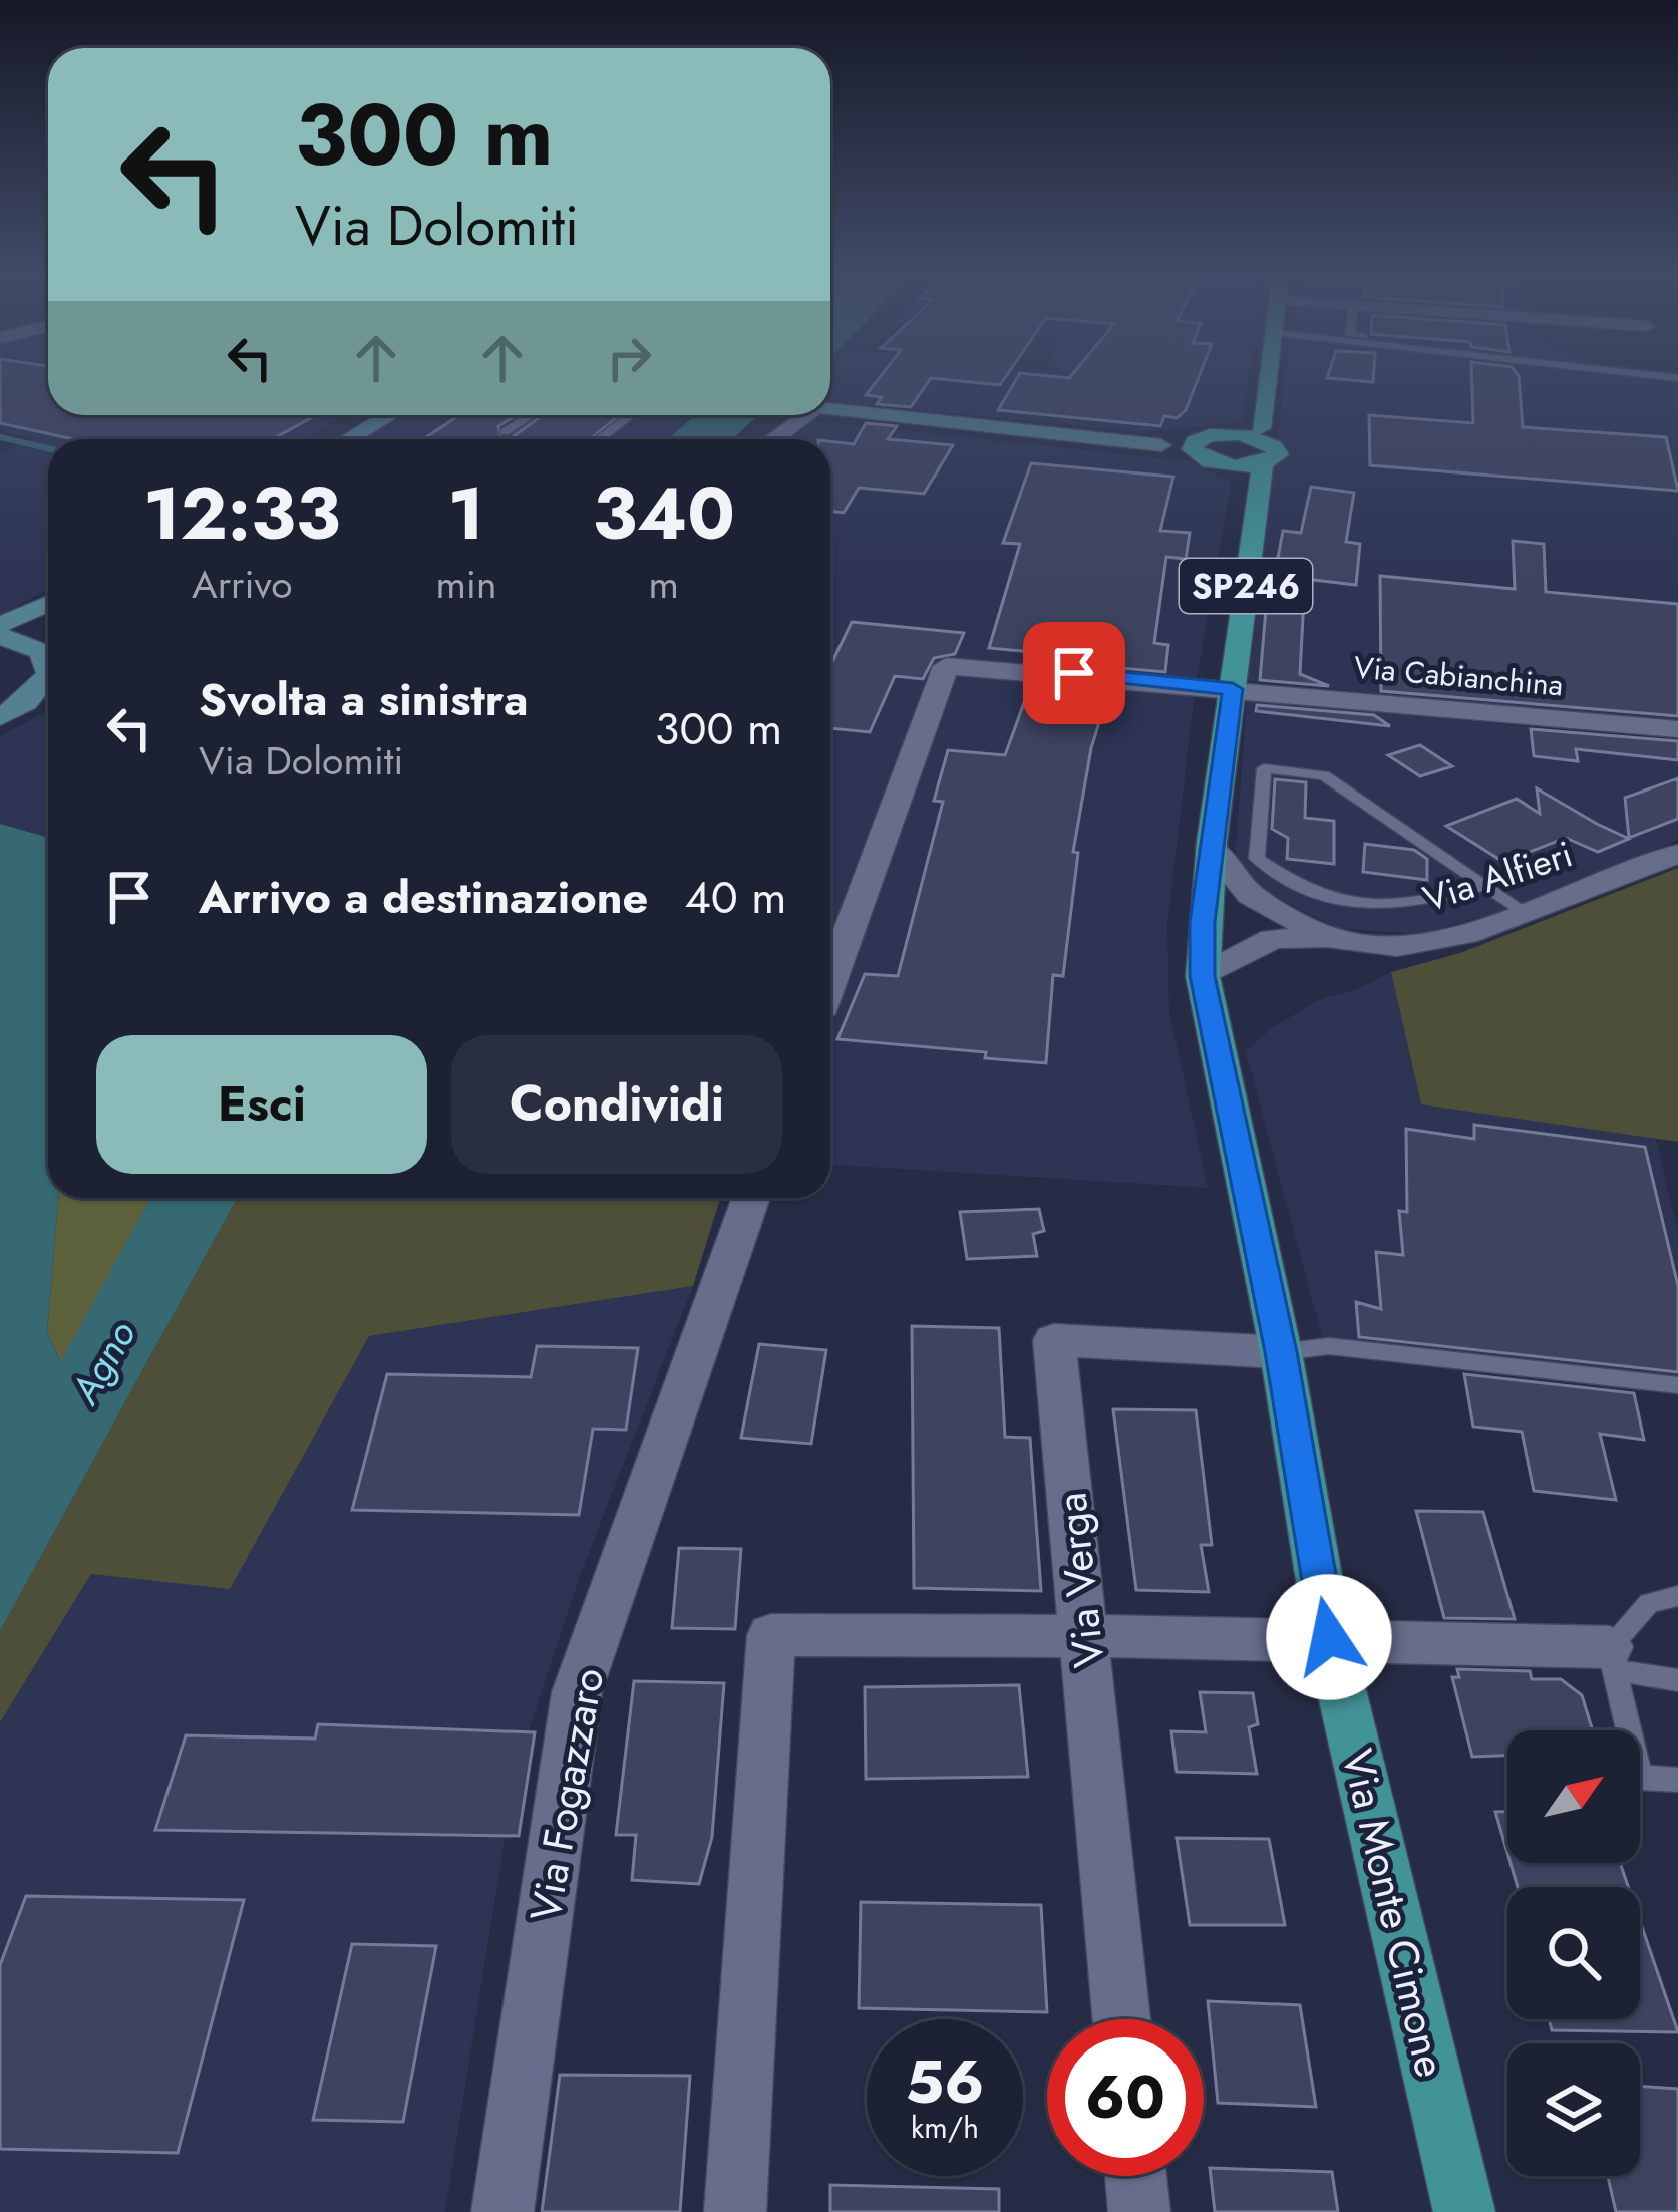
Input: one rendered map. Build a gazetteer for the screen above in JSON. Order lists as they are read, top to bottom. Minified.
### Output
{"streets":{"main road":["SP246","Via Monte Cimone"],"street":["Via Cabianchina","Via Alfieri","Via Verga","Via Fogazzaro"]},"crossings":[["SP246","Via Cabianchina"],["SP246","Via Monte Cimone"],["Via Cabianchina","Via Monte Cimone"],["Via Alfieri","Via Monte Cimone"],["Via Verga","Via Monte Cimone"]],"water":["Agno"],"north":"top right","page":{"turn":["300 m","Via Dolomiti"],"eta":["12:33","Arrivo","1","min","340","m"],"list":[{"name":"Svolta a sinistra","note":"Via Dolomiti","value":"300 m"},{"name":"Arrivo a destinazione","value":"40 m"}],"buttons":["Esci","Condividi"],"speed":"56 km/h","limit":"60"}}
